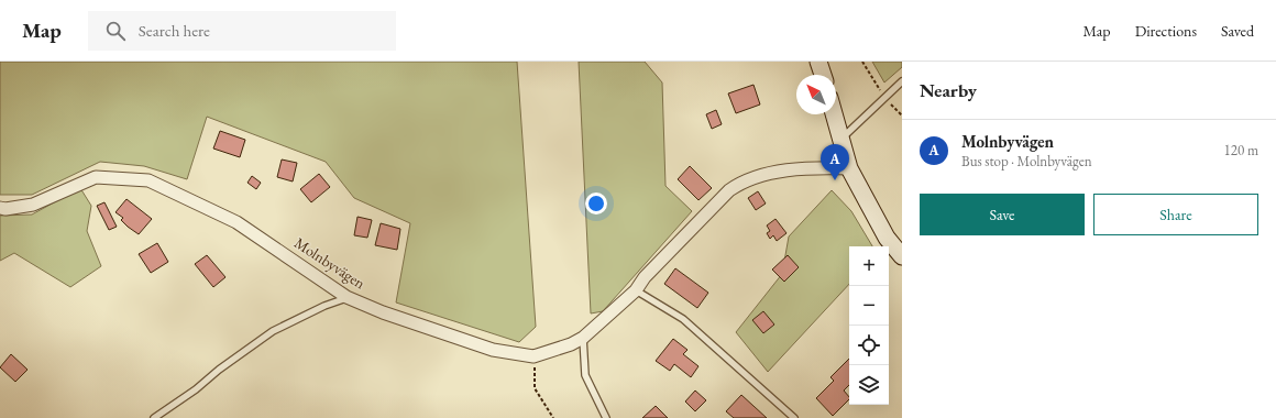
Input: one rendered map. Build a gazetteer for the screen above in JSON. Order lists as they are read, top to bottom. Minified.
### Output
{"streets":{"street":["Molnbyvägen"]},"north":"top left","page":{"header":"Map","search":"Search here","nav":["Map","Directions","Saved"],"heading":"Nearby","list":[{"mark":"A","name":"Molnbyvägen","note":"Bus stop · Molnbyvägen","value":"120 m"}],"pins":"A","buttons":["Save","Share"],"map_buttons":["+","−"]}}
